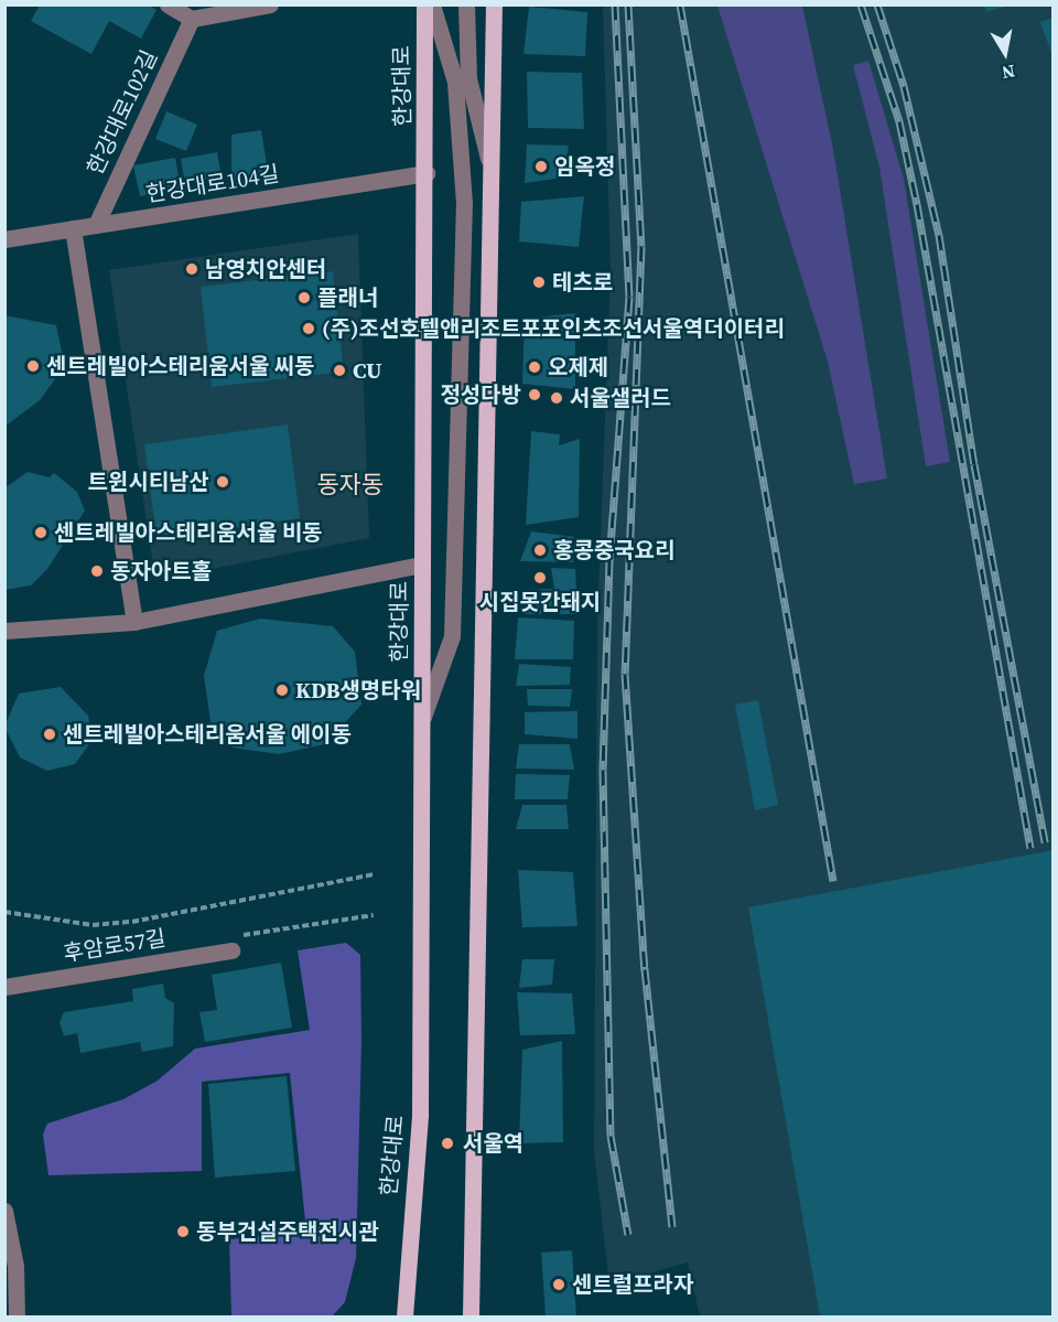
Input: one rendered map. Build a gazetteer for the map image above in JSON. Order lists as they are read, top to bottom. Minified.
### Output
{"streets":{"main road":["한강대로"],"street":["한강대로102길","한강대로104길","후암로57길"]},"crossings":[["한강대로","한강대로104길"],["한강대로102길","한강대로104길"]],"districts":["동자동"],"places":["임옥정","남영치안센터","테츠로","플래너","(주)조선호텔앤리조트포포인츠조선서울역더이터리","센트레빌아스테리움서울 씨동","오제제","CU","정성다방","서울샐러드","트윈시티남산","센트레빌아스테리움서울 비동","홍콩중국요리","동자아트홀","시집못간돼지","KDB생명타워","센트레빌아스테리움서울 에이동","서울역","동부건설주택전시관","센트럴프라자"],"north":"bottom"}
